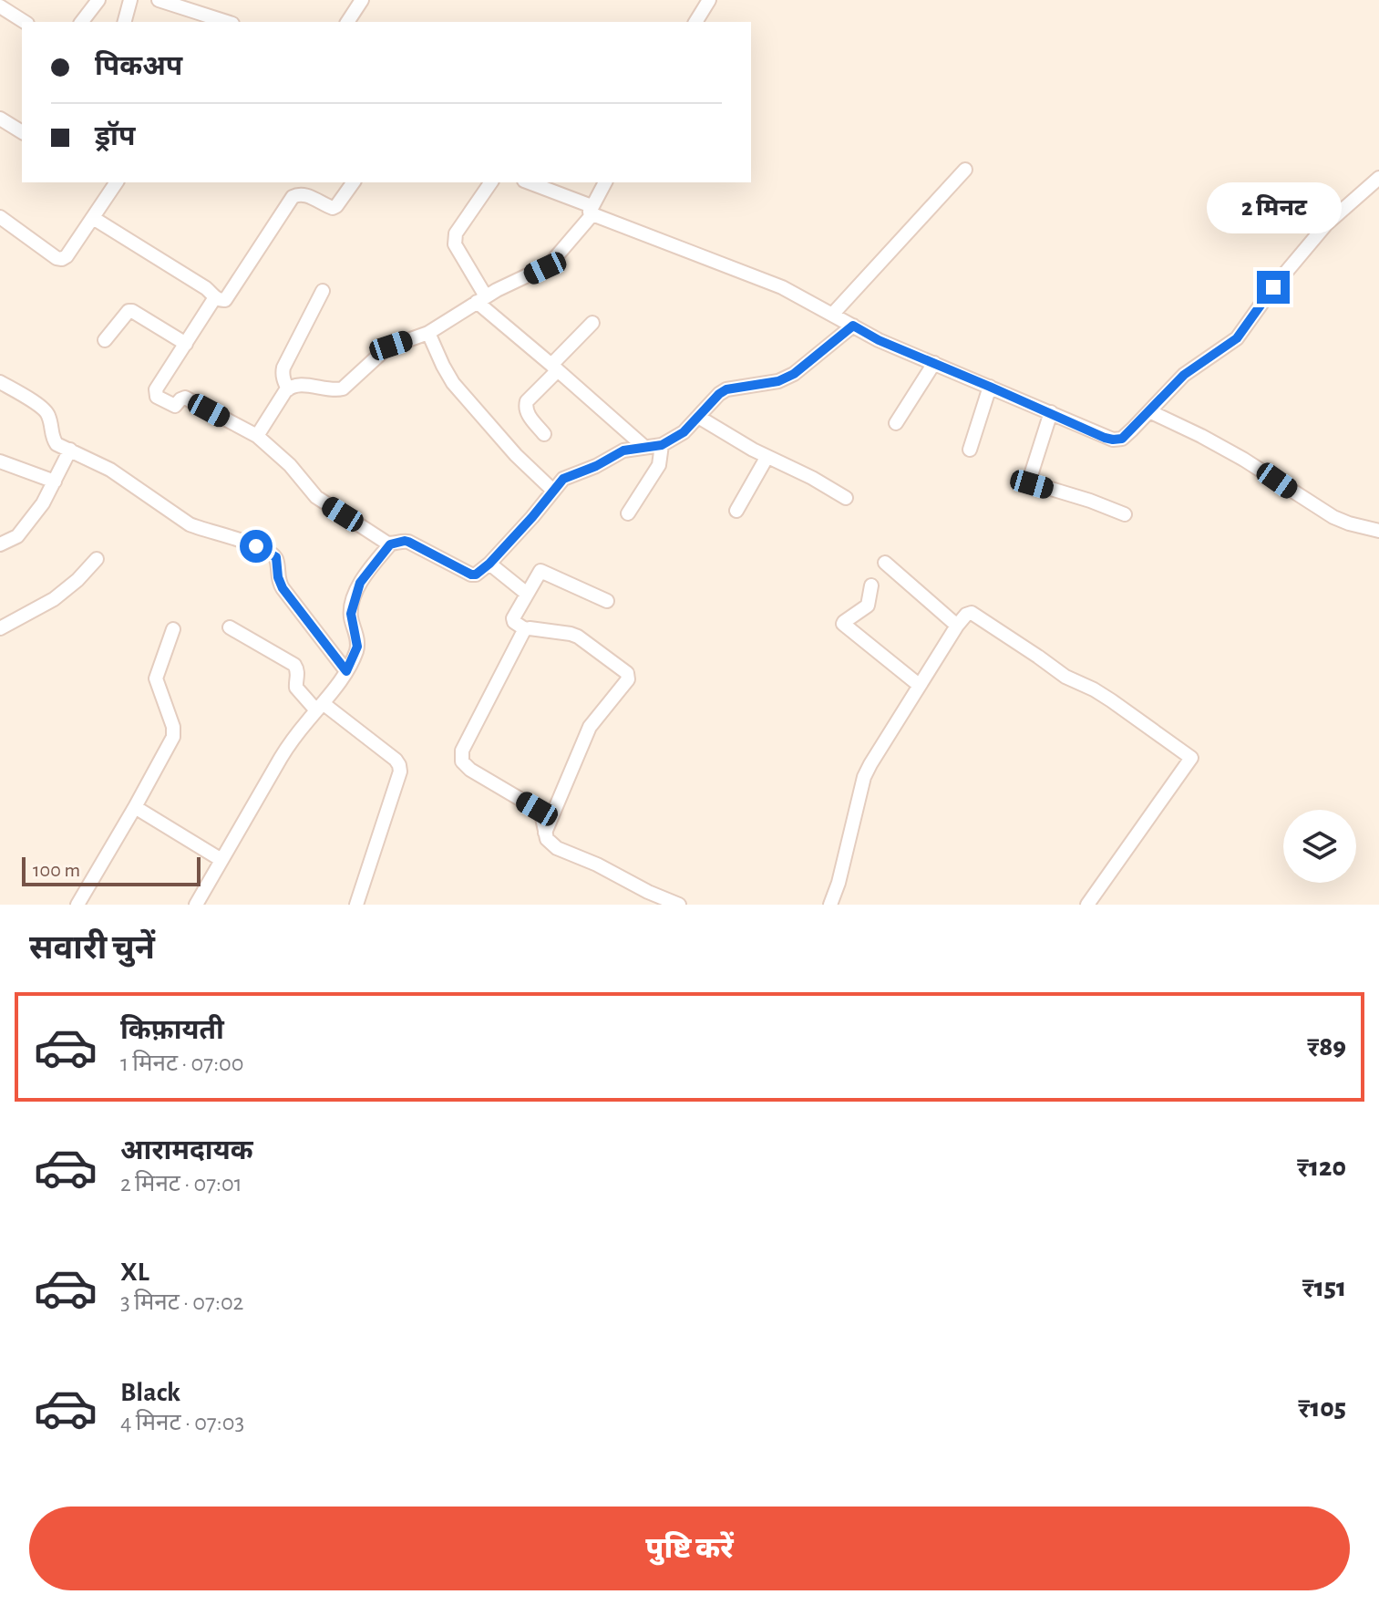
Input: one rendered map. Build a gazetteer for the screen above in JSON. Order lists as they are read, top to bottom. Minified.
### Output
{"scale_bar":"100 m","page":{"banner":["पिकअप","ड्रॉप"],"bubble":"2 मिनट","scale":"100 m","heading":"सवारी चुनें","list":[{"name":"किफ़ायती","note":"1 मिनट · 07:00","value":"₹89"},{"name":"आरामदायक","note":"2 मिनट · 07:01","value":"₹120"},{"name":"XL","note":"3 मिनट · 07:02","value":"₹151"},{"name":"Black","note":"4 मिनट · 07:03","value":"₹105"}],"buttons":"पुष्टि करें"}}
